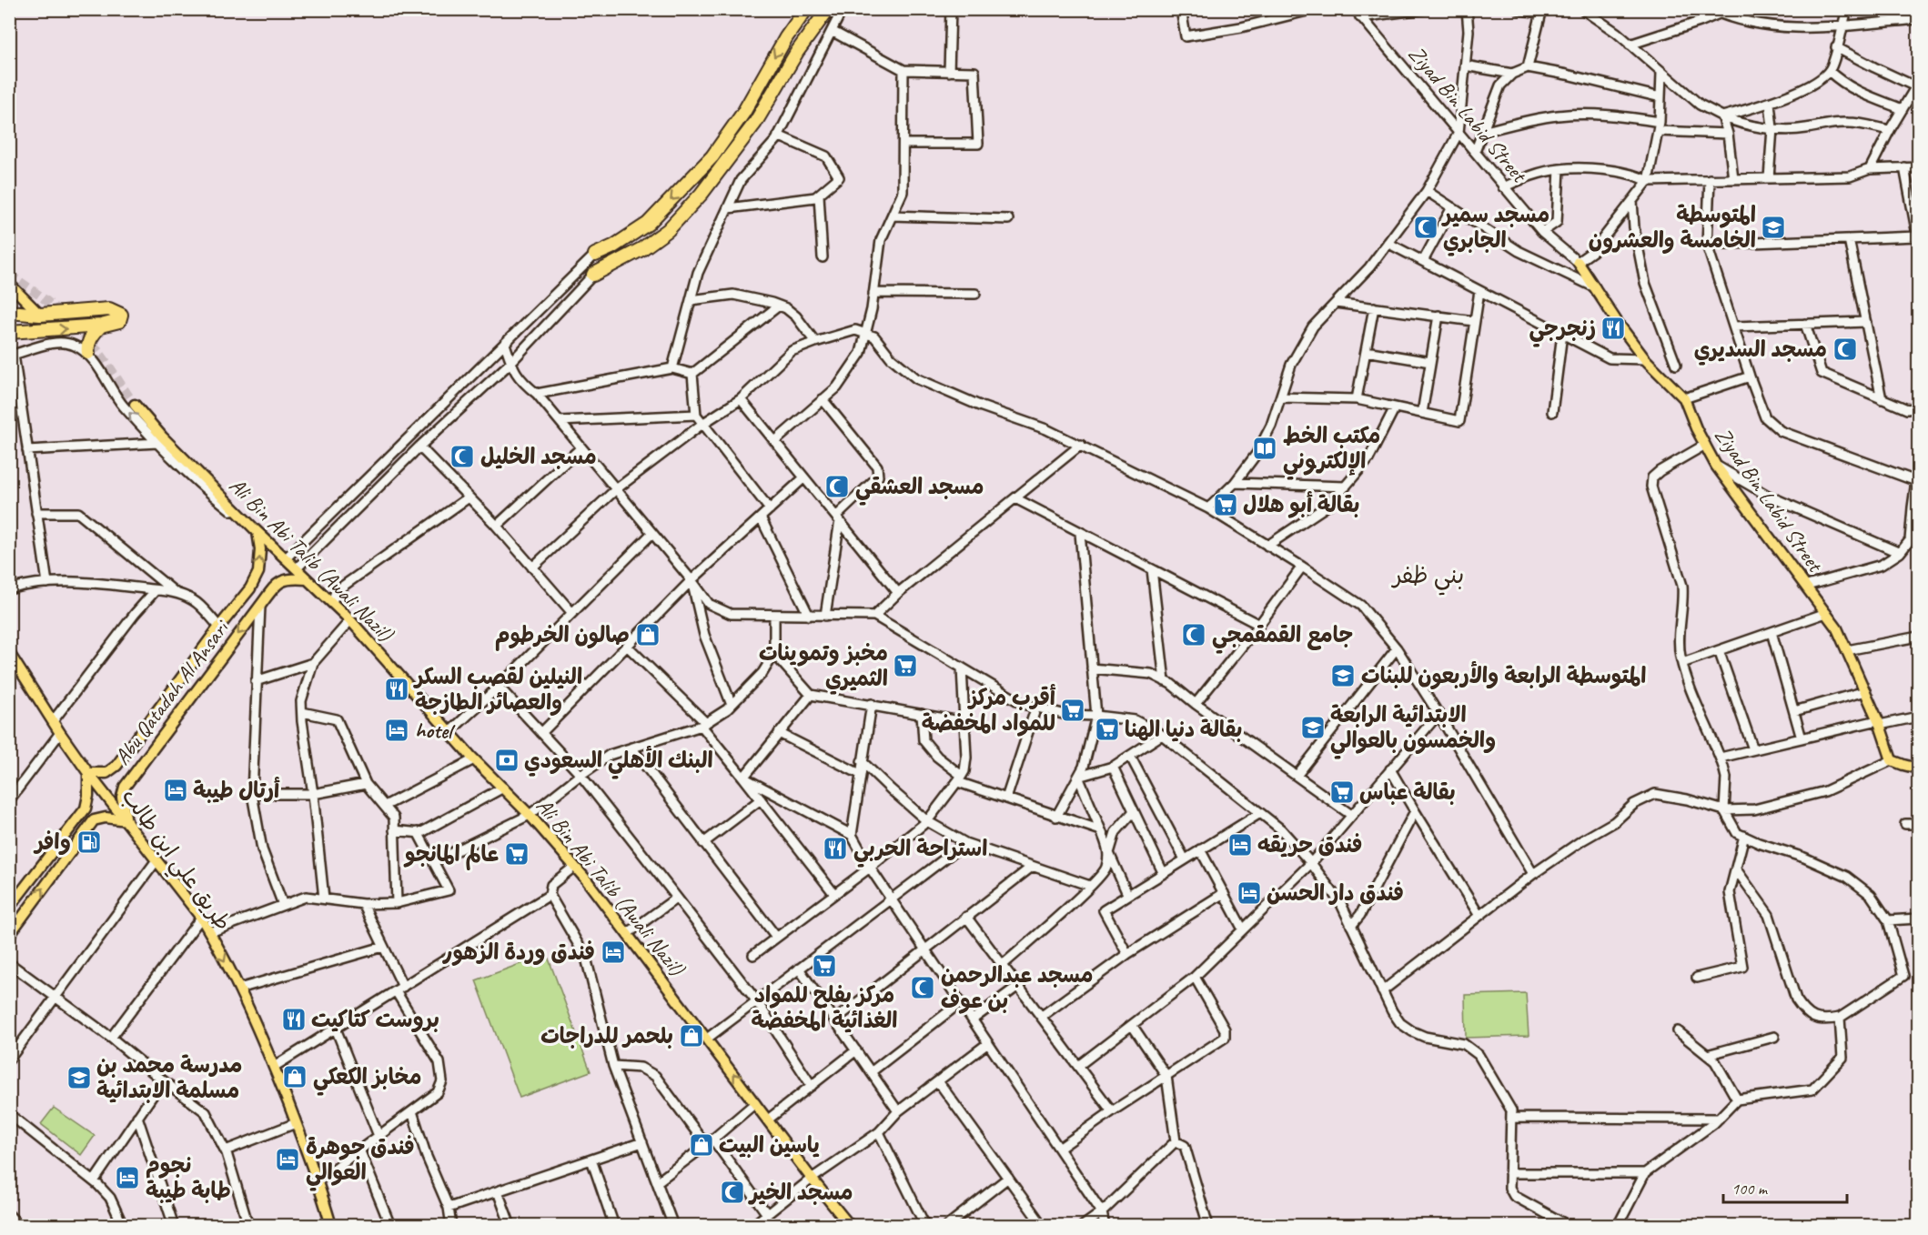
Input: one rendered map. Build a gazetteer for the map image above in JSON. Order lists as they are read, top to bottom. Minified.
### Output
{"streets":{"main road":["Ziyad Bin Labid Street","Ali Bin Abi Talib (Awali Nazil)","Abu Qatadah Al Ansari","طريق علي ابن طالب"]},"crossings":[["Ali Bin Abi Talib (Awali Nazil)","Abu Qatadah Al Ansari"],["Abu Qatadah Al Ansari","طريق علي ابن طالب"]],"districts":["بني ظفر"],"places":{"mosque":["مسجد سمير الجابري","مسجد السديري","مسجد الخليل","مسجد العشقي","جامع القمقمجي","مسجد عبدالرحمن بن عوف","مسجد الخير"],"school or university":["المتوسطة الخامسة والعشرون","المتوسطة الرابعة والأربعون للبنات","الابتدائية الرابعة والخمسون بالعوالي","مدرسة محمد بن مسلمة الابتدائية"],"restaurant":["زنجرجي","النيلين لقصب السكر والعصائر الطازجة","استراحة الحربي","بروست كتاكيت"],"library":["مكتب الخط الإلكتروني"],"supermarket":["بقالة أبو هلال","مخبز وتموينات الثميري","أقرب مركز للمواد المخفضة","بقالة دنيا الهنا","بقالة عباس","عالم المانجو","مركز بفلح للمواد الغذائية المخفضة"],"shop":["صالون الخرطوم","بلحمر للدراجات","مخابز الكعكي","ياسين البيت"],"hotel":["hotel","أرتال طيبة","فندق حريقه","فندق دار الحسن","فندق وردة الزهور","فندق جوهرة العوالي","نجوم طابة طيبة"],"bank":["البنك الأهلي السعودي"],"fuel station":["وافر"]},"scale_bar":"100 m"}
